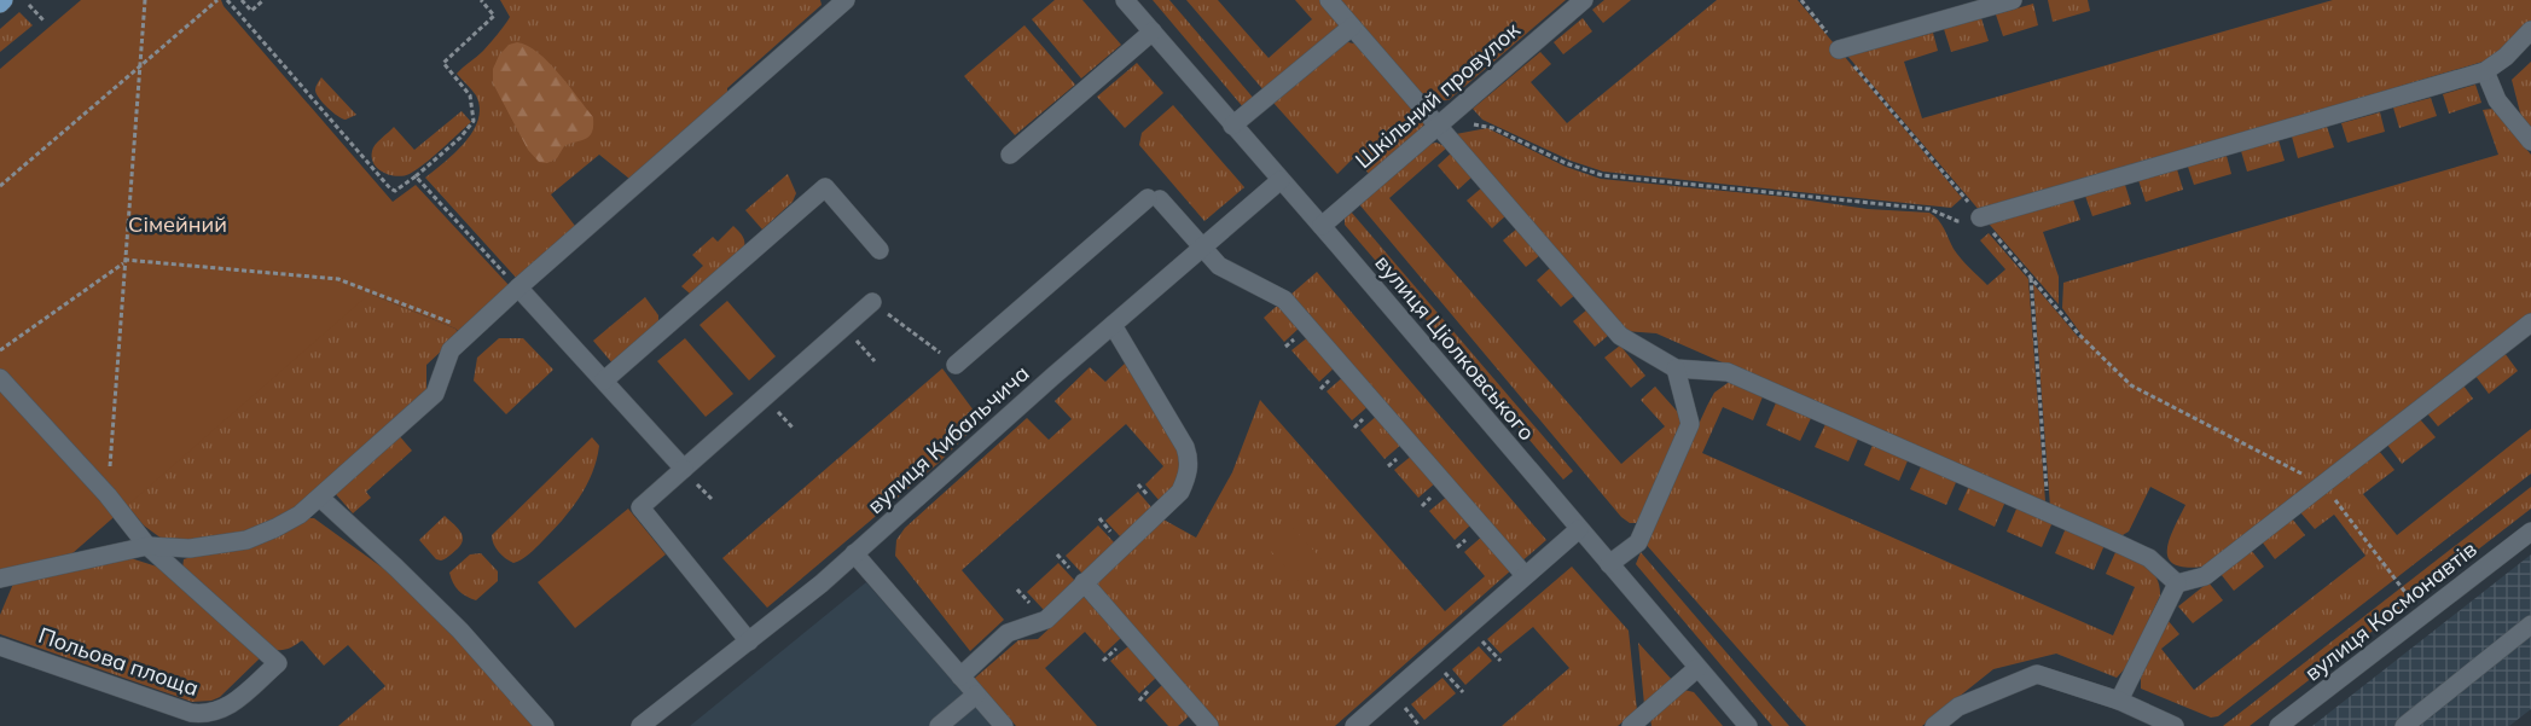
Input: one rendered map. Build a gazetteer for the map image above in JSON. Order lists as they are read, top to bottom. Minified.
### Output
{"streets":{"street":["Шкільний провулок","вулиця Ціолковського","вулиця Кибальчича","вулиця Космонавтів","Польова площа"]},"crossings":[["Шкільний провулок","вулиця Ціолковського"],["вулиця Ціолковського","вулиця Кибальчича"]],"parks":["Сімейний"]}
